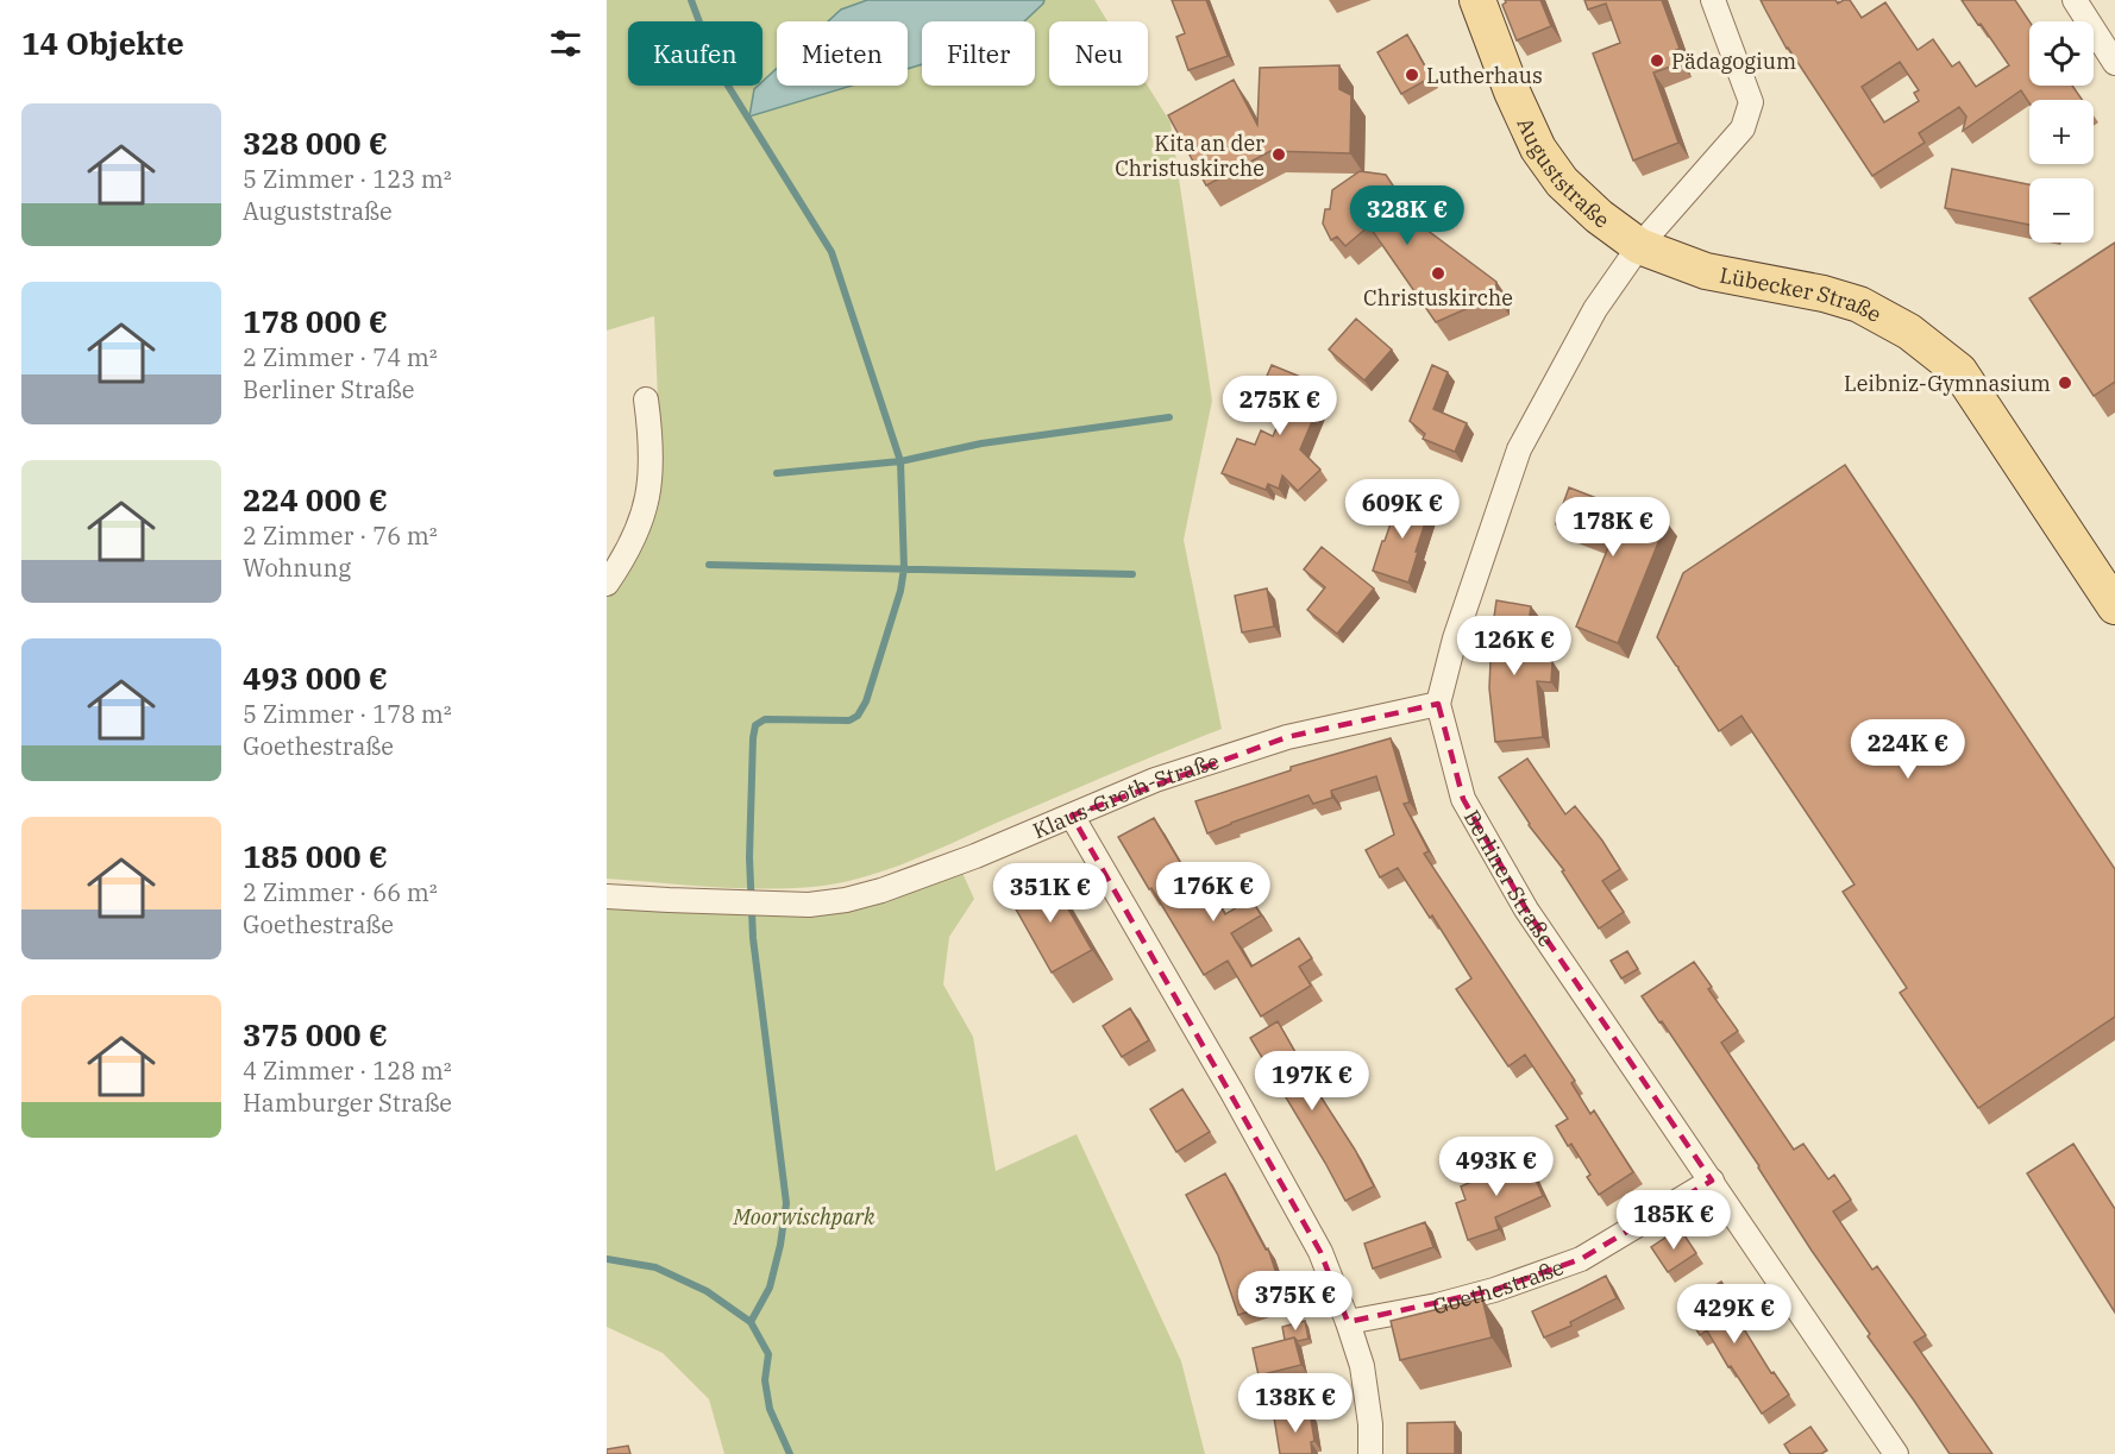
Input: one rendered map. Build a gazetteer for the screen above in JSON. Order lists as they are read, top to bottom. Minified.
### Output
{"streets":{"main road":["Auguststraße","Lübecker Straße"],"street":["Klaus-Groth-Straße","Berliner Straße","Goethestraße"]},"crossings":[["Auguststraße","Lübecker Straße"],["Auguststraße","Berliner Straße"],["Lübecker Straße","Berliner Straße"],["Klaus-Groth-Straße","Berliner Straße"],["Berliner Straße","Goethestraße"]],"parks":["Moorwischpark"],"places":["Pädagogium","Lutherhaus","Kita an der Christuskirche","Christuskirche","Leibniz-Gymnasium"],"page":{"heading":"14 Objekte","map_buttons":["+","−"],"chip":["Kaufen","Mieten","Filter","Neu"],"list":[{"name":"328 000 €","note":"5 Zimmer · 123 m² · Auguststraße"},{"name":"178 000 €","note":"2 Zimmer · 74 m² · Berliner Straße"},{"name":"224 000 €","note":"2 Zimmer · 76 m² · Wohnung"},{"name":"493 000 €","note":"5 Zimmer · 178 m² · Goethestraße"},{"name":"185 000 €","note":"2 Zimmer · 66 m² · Goethestraße"},{"name":"375 000 €","note":"4 Zimmer · 128 m² · Hamburger Straße"}],"price":["328K €","275K €","609K €","178K €","126K €","224K €","176K €","351K €","197K €","493K €","185K €","375K €","429K €","138K €"]}}
